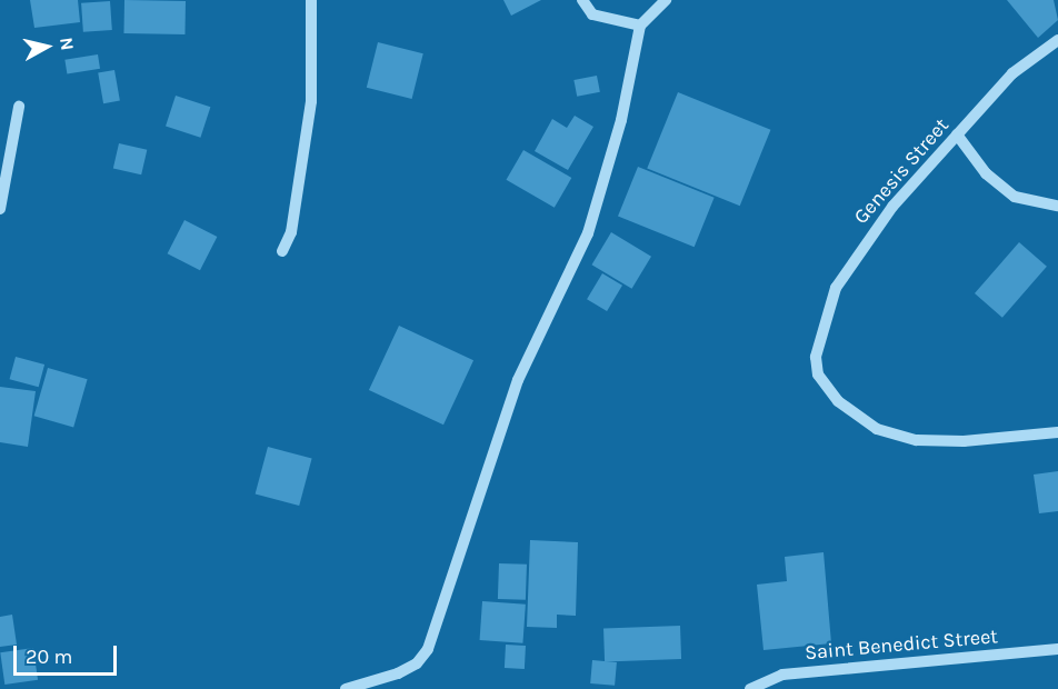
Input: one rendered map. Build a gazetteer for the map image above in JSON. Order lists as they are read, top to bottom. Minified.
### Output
{"streets":{"street":["Genesis Street","Saint Benedict Street"]},"scale_bar":"20 m","north":"right"}
